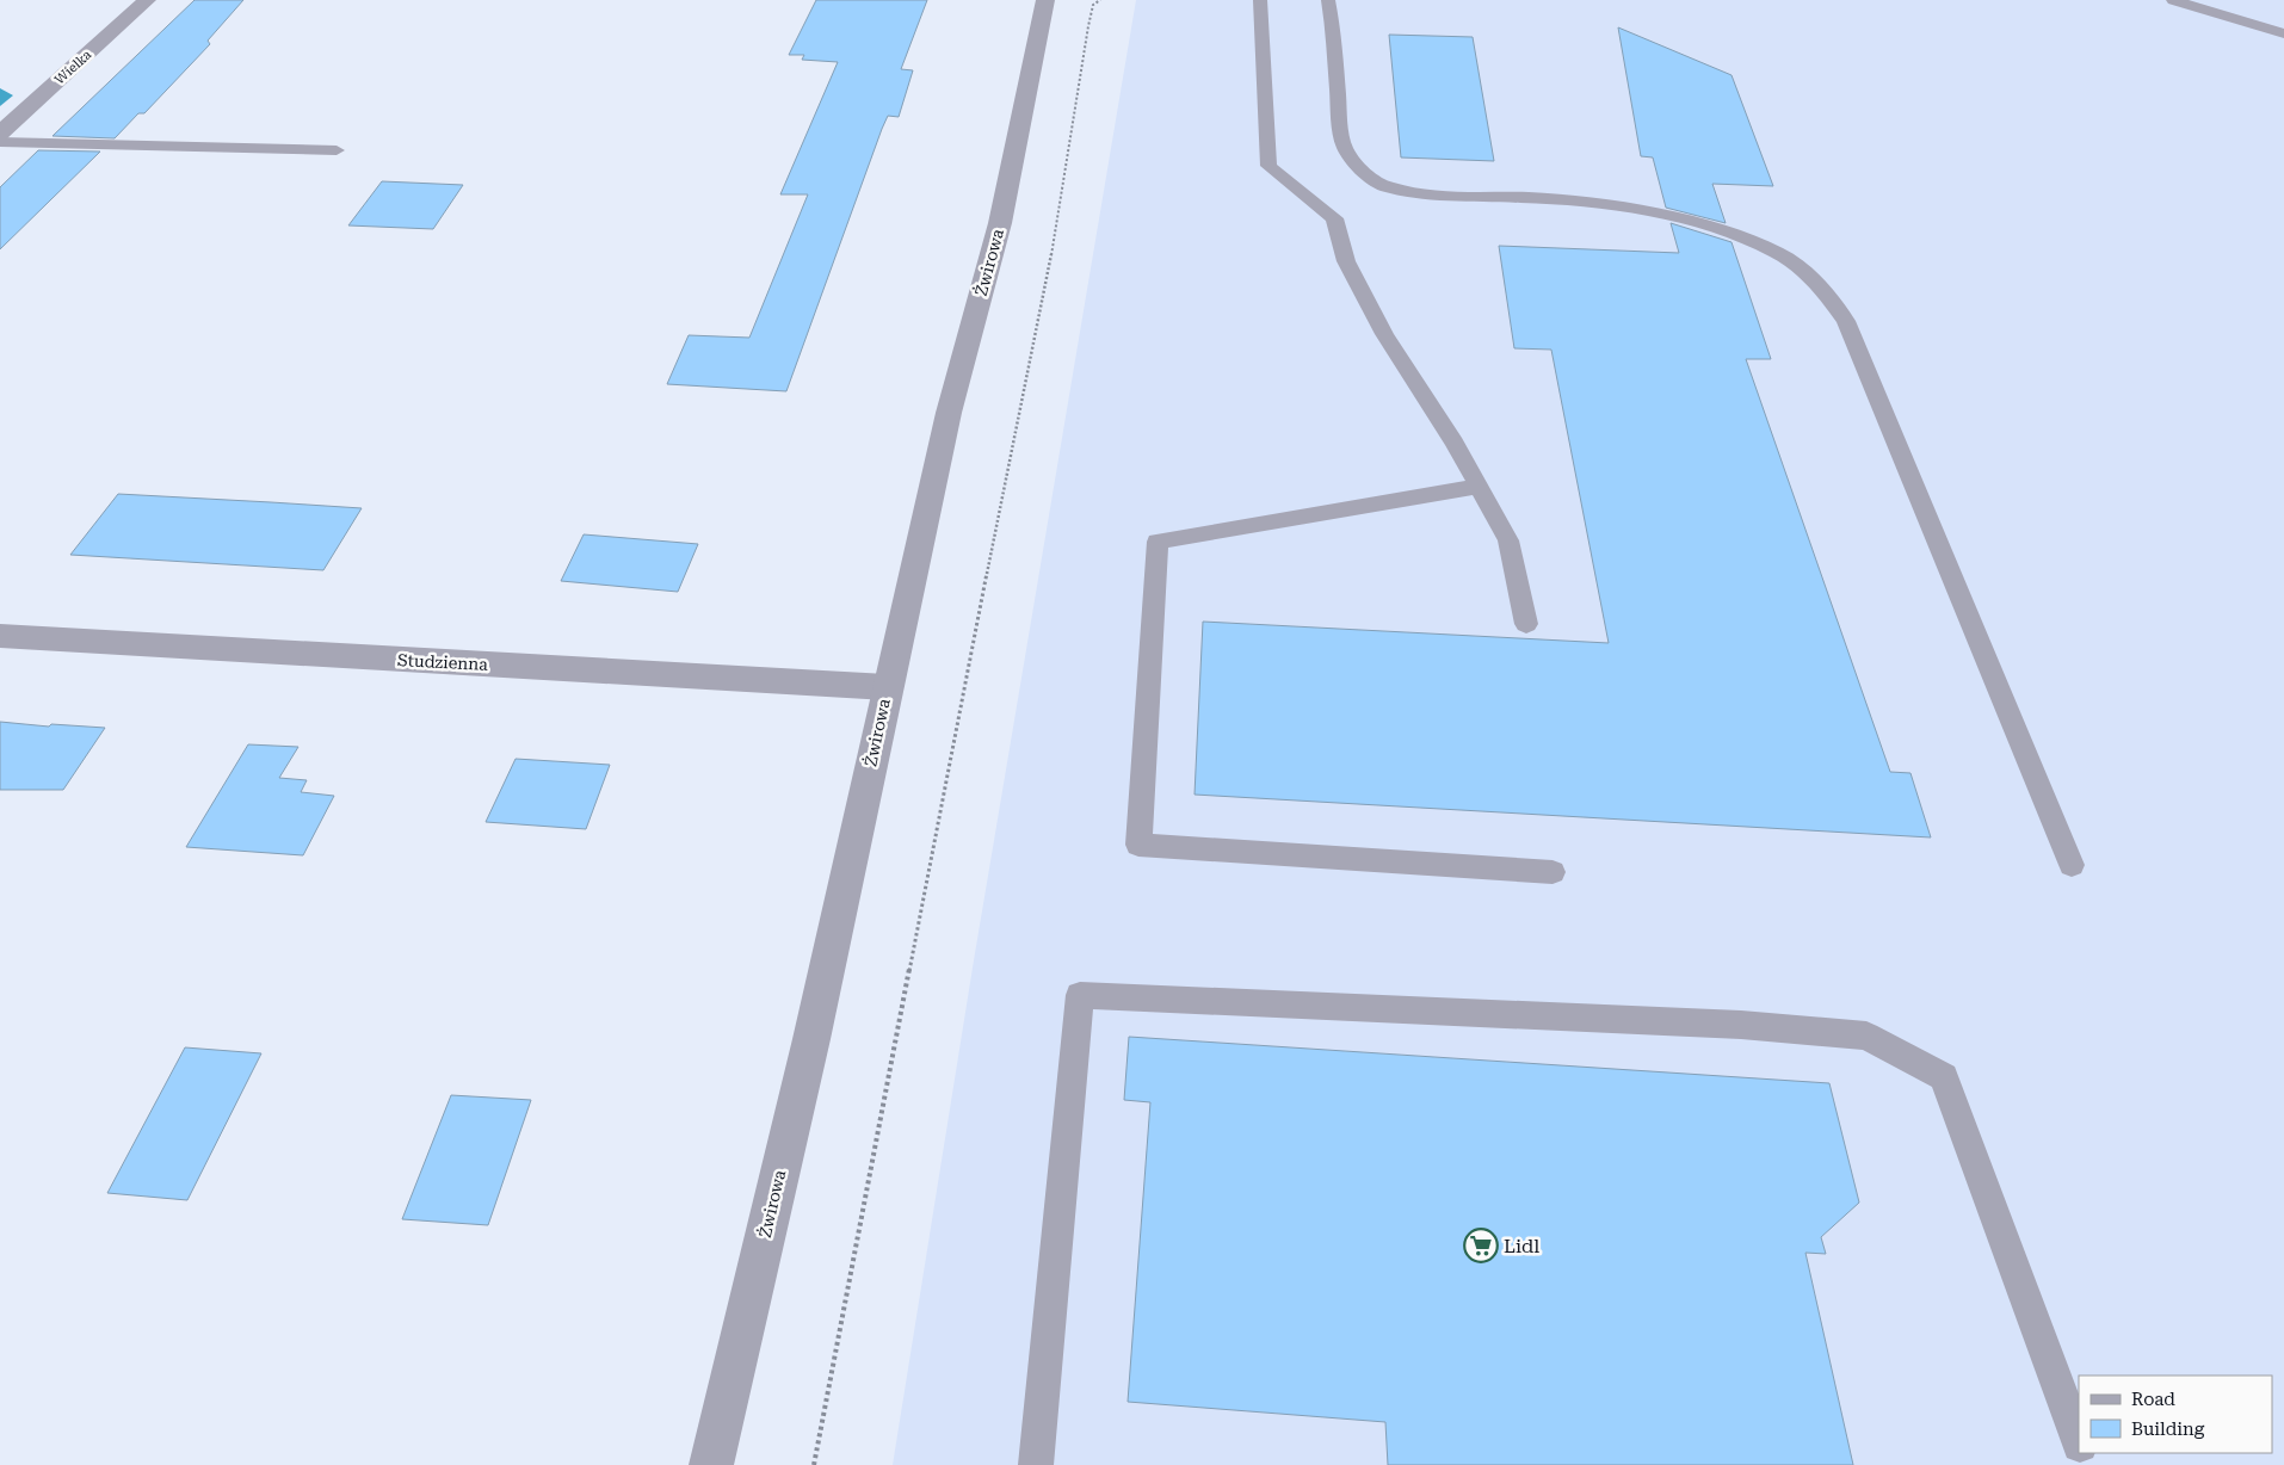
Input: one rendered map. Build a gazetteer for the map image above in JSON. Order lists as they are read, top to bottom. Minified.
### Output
{"streets":{"street":["Wielka","Żwirowa","Studzienna"]},"crossings":[["Żwirowa","Studzienna"]],"places":{"supermarket":["Lidl"]},"legend":["Road","Building"]}
